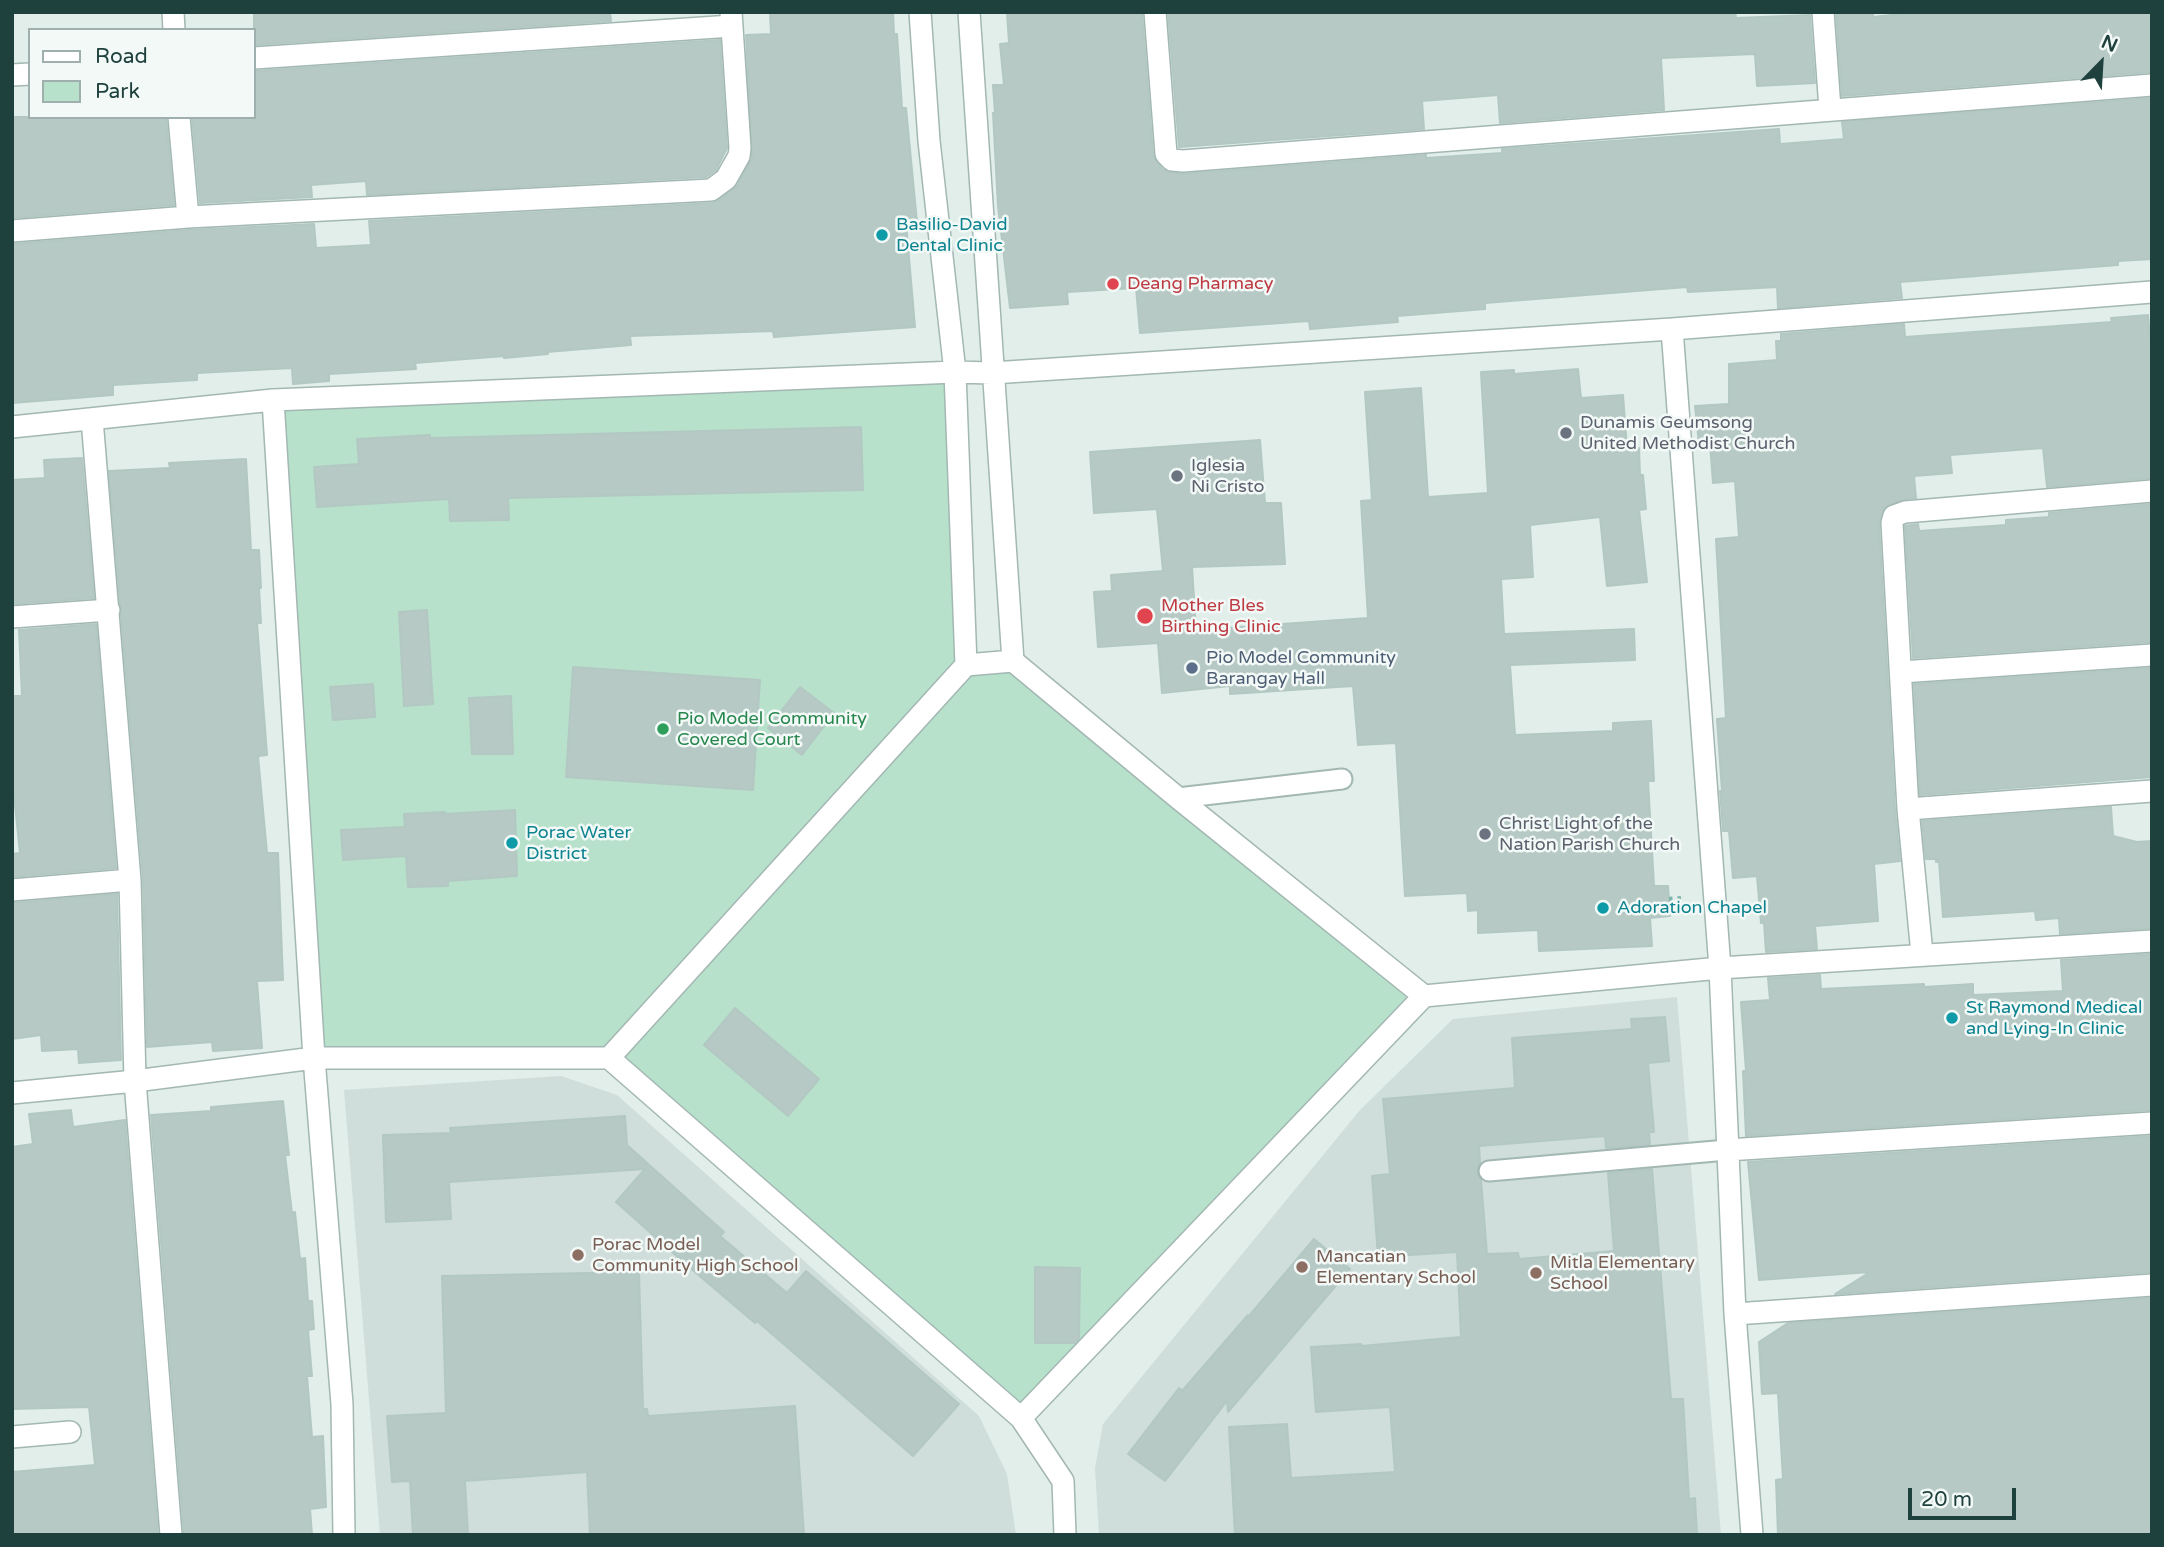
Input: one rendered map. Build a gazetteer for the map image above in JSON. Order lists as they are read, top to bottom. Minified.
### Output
{"places":["Basilio-David Dental Clinic","Deang Pharmacy","Dunamis Geumsong United Methodist Church","Iglesia Ni Cristo","Mother Bles Birthing Clinic","Pio Model Community Barangay Hall","Pio Model Community Covered Court","Christ Light of the Nation Parish Church","Porac Water District","Adoration Chapel","St Raymond Medical and Lying-In Clinic","Porac Model Community High School","Mancatian Elementary School","Mitla Elementary School"],"legend":["Road","Park"],"scale_bar":"20 m","north":"top right"}
